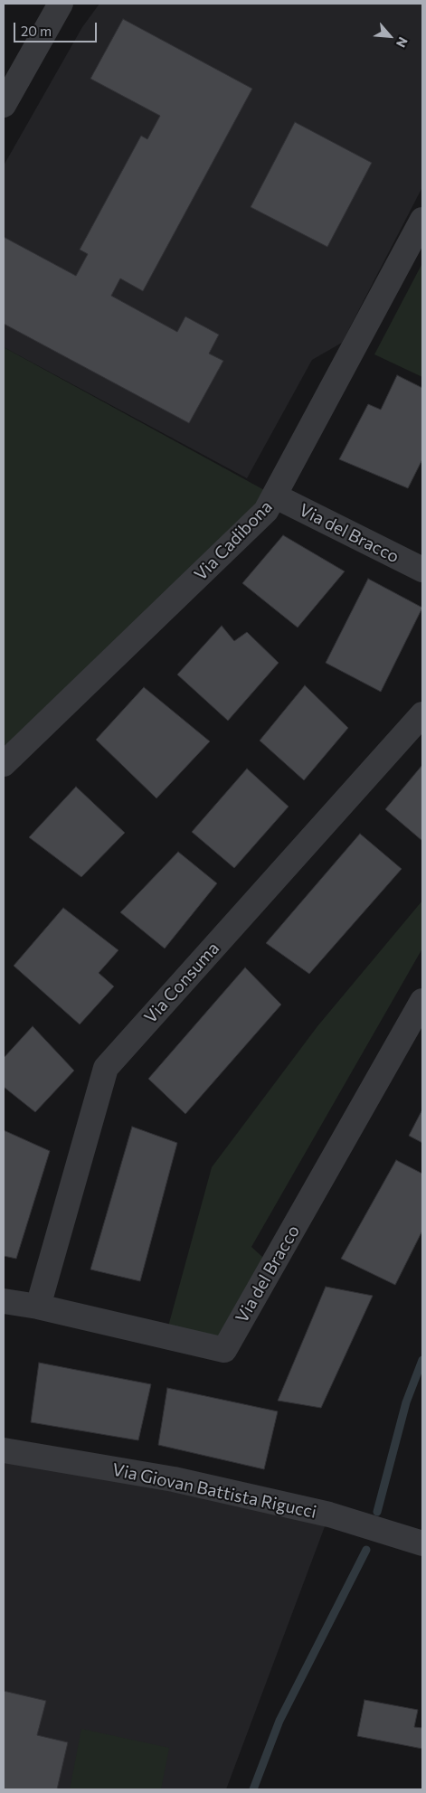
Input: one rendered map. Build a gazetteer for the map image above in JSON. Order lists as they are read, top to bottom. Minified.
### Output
{"streets":{"street":["Via del Bracco","Via Cadibona","Via Consuma","Via Giovan Battista Rigucci"]},"crossings":[["Via del Bracco","Via Cadibona"],["Via del Bracco","Via Consuma"]],"scale_bar":"20 m","north":"bottom right"}
